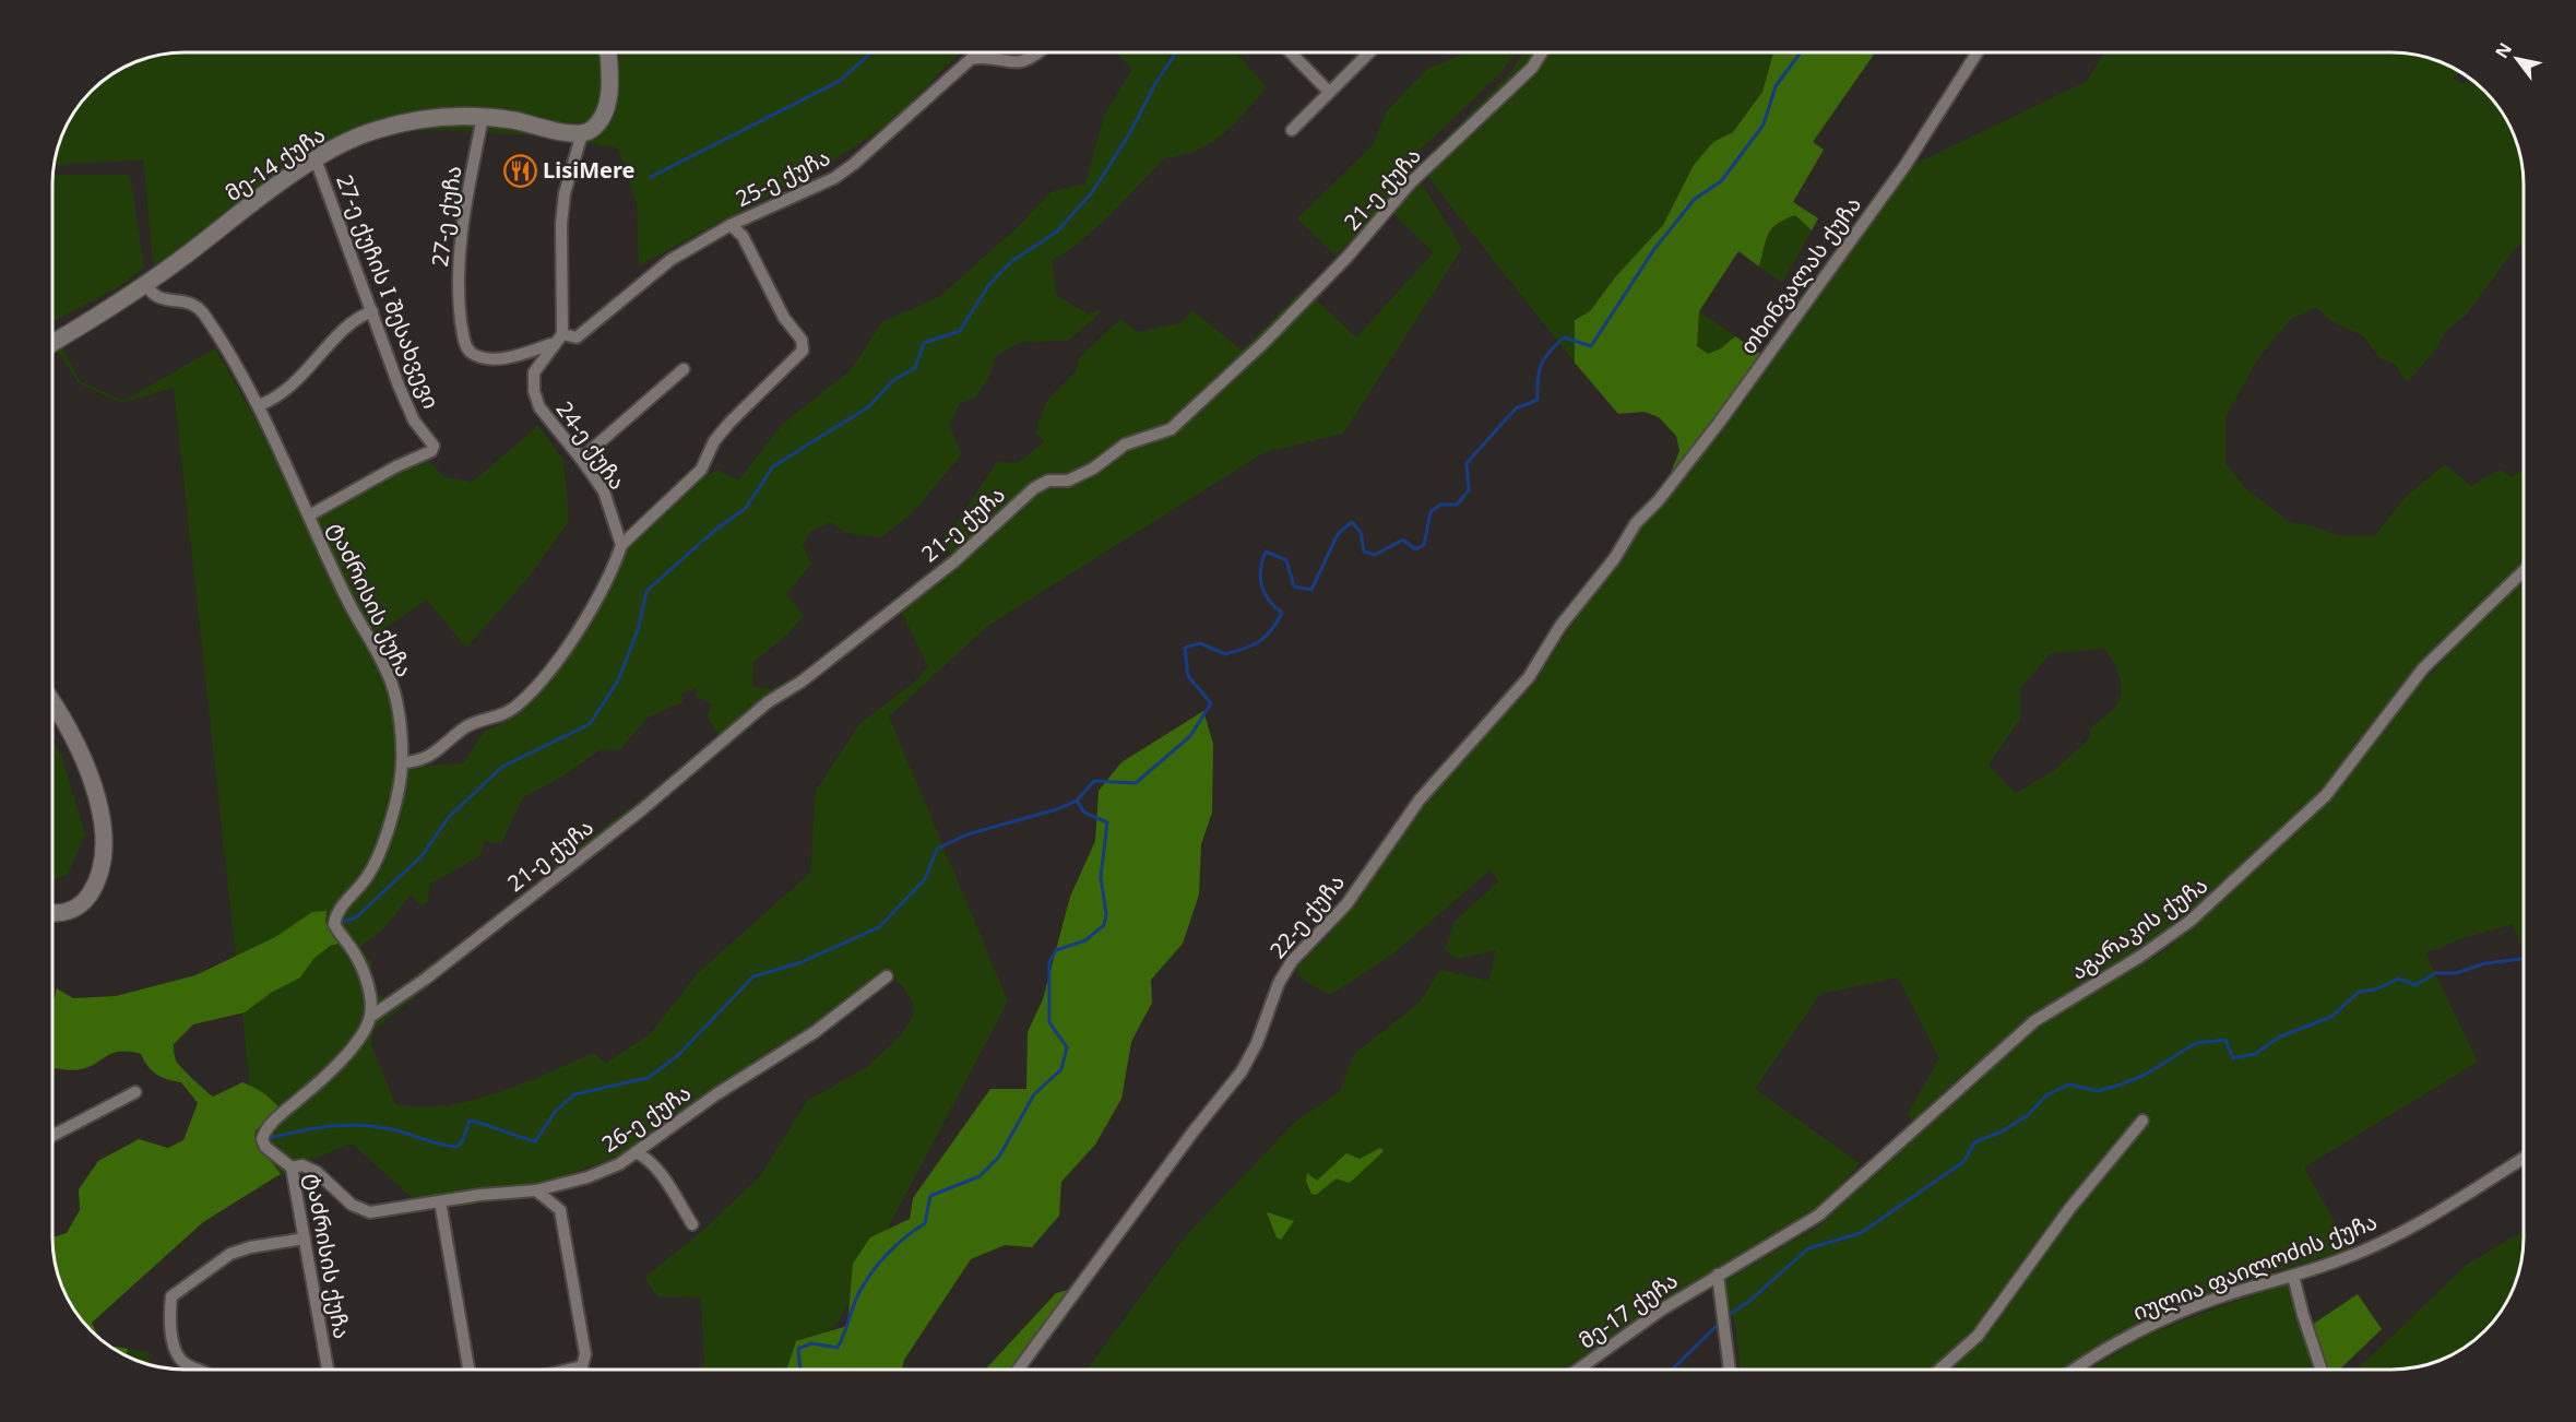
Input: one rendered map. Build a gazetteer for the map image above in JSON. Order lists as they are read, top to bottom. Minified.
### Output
{"streets":{"street":["მე-14 ქუჩა","25-ე ქუჩა","21-ე ქუჩა","27-ე ქუჩა","თხინვალას ქუჩა","27-ე ქუჩის I შესახვევი","24-ე ქუჩა","ტაძრისის ქუჩა","22-ე ქუჩა","აგარაკის ქუჩა","26-ე ქუჩა","იულია ფაილოძის ქუჩა","მე-17 ქუჩა"]},"crossings":[["მე-14 ქუჩა","27-ე ქუჩა"],["მე-14 ქუჩა","27-ე ქუჩის I შესახვევი"],["მე-14 ქუჩა","ტაძრისის ქუჩა"],["25-ე ქუჩა","24-ე ქუჩა"],["21-ე ქუჩა","ტაძრისის ქუჩა"],["27-ე ქუჩა","24-ე ქუჩა"],["თხინვალას ქუჩა","22-ე ქუჩა"],["27-ე ქუჩის I შესახვევი","ტაძრისის ქუჩა"],["ტაძრისის ქუჩა","26-ე ქუჩა"],["აგარაკის ქუჩა","მე-17 ქუჩა"]],"places":{"restaurant":["LisiMere"]},"north":"top left"}
